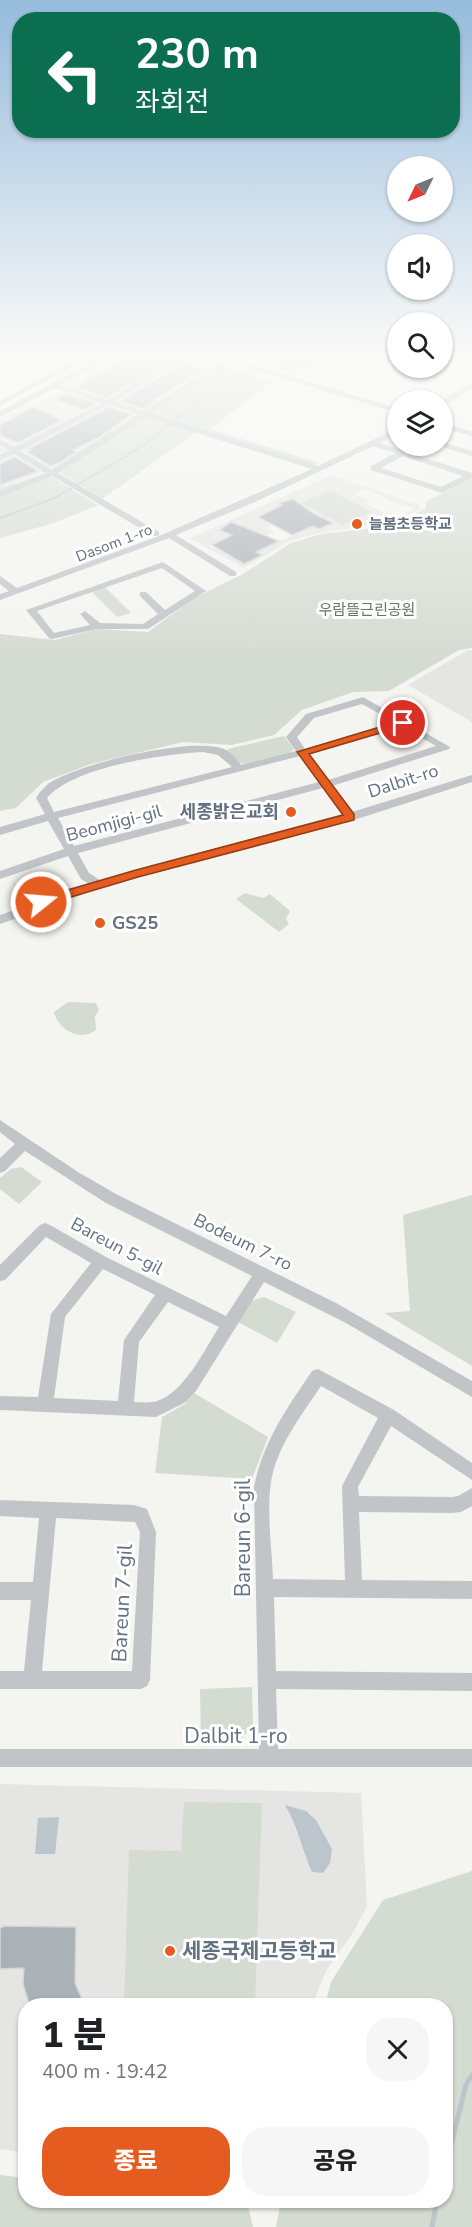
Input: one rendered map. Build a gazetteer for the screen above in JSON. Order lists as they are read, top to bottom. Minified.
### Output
{"streets":{"street":["Dasom 1-ro","Dalbit-ro","Beomjigi-gil","Bodeum 7-ro","Bareun 5-gil","Bareun 6-gil","Bareun 7-gil","Dalbit 1-ro"]},"crossings":[["Bareun 6-gil","Dalbit 1-ro"]],"parks":["우람뜰근린공원"],"places":["늘봄초등학교","세종밝은교회","GS25","세종국제고등학교"],"north":"bottom left","page":{"turn":["230 m","좌회전"],"heading":["1 분","400 m · 19:42"],"buttons":["종료","공유"]}}
